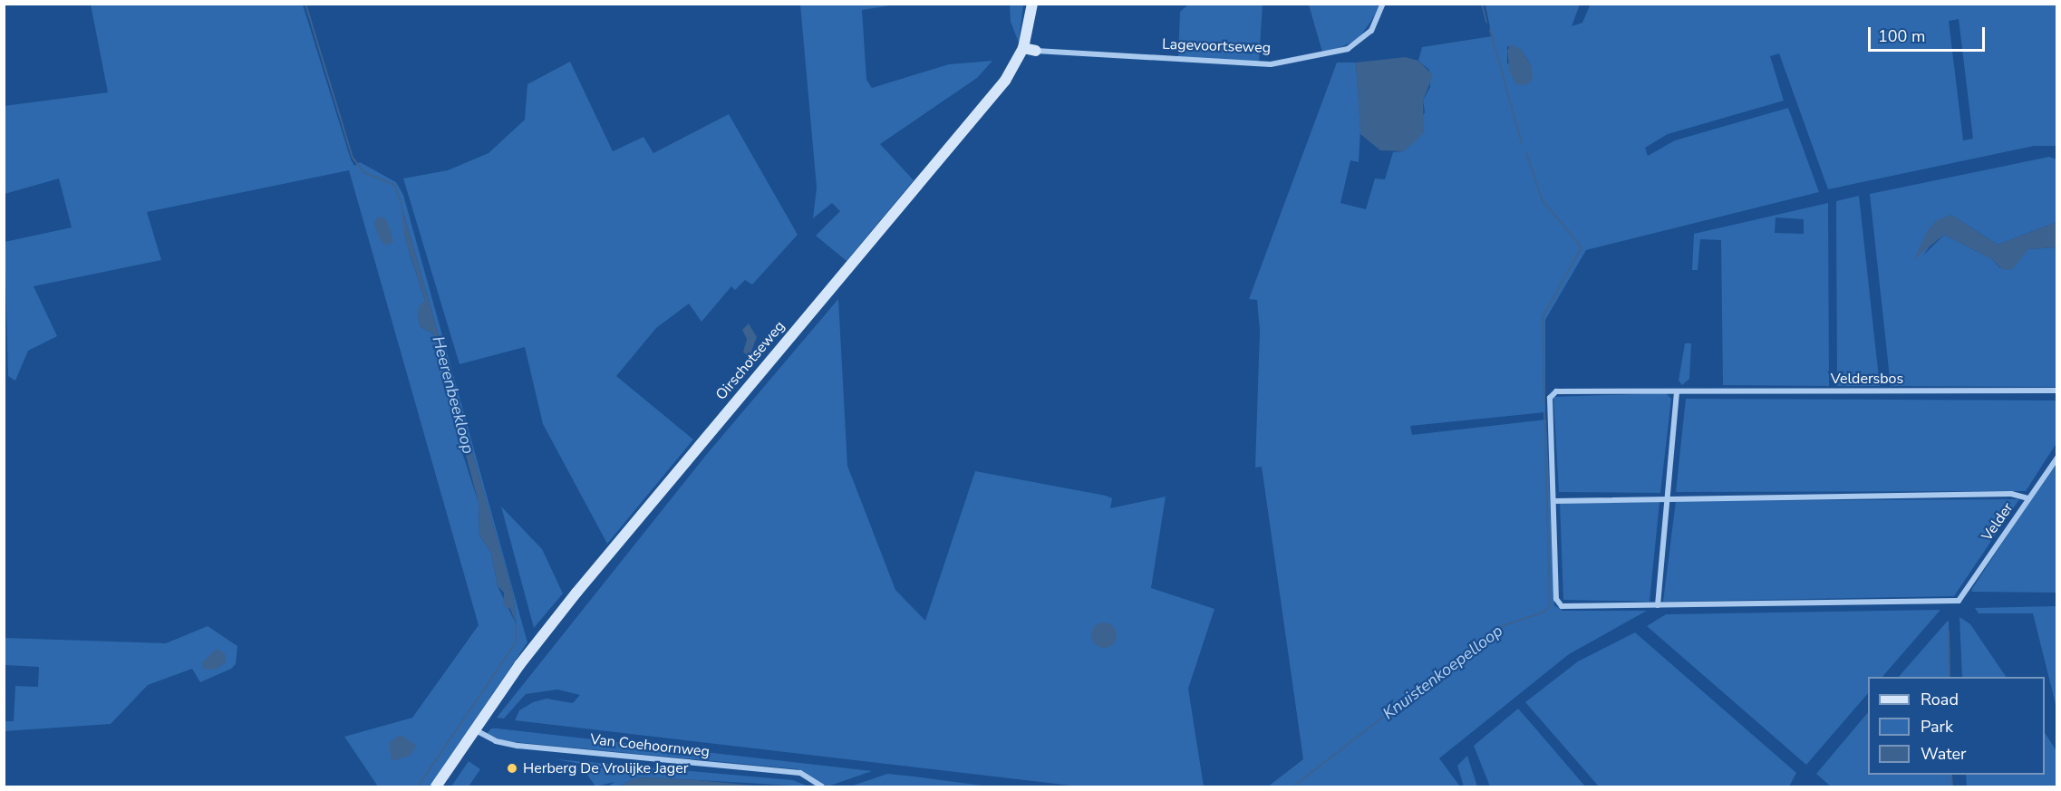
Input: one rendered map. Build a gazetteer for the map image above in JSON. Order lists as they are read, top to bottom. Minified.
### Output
{"streets":{"street":["Lagevoortseweg","Oirschotseweg","Veldersbos","Velder","Van Coehoornweg"]},"crossings":[["Lagevoortseweg","Oirschotseweg"],["Oirschotseweg","Van Coehoornweg"],["Veldersbos","Velder"]],"water":["Heerenbeekloop","Knuistenkoepelloop"],"places":["Herberg De Vrolijke Jager"],"legend":["Road","Park","Water"],"scale_bar":"100 m"}
